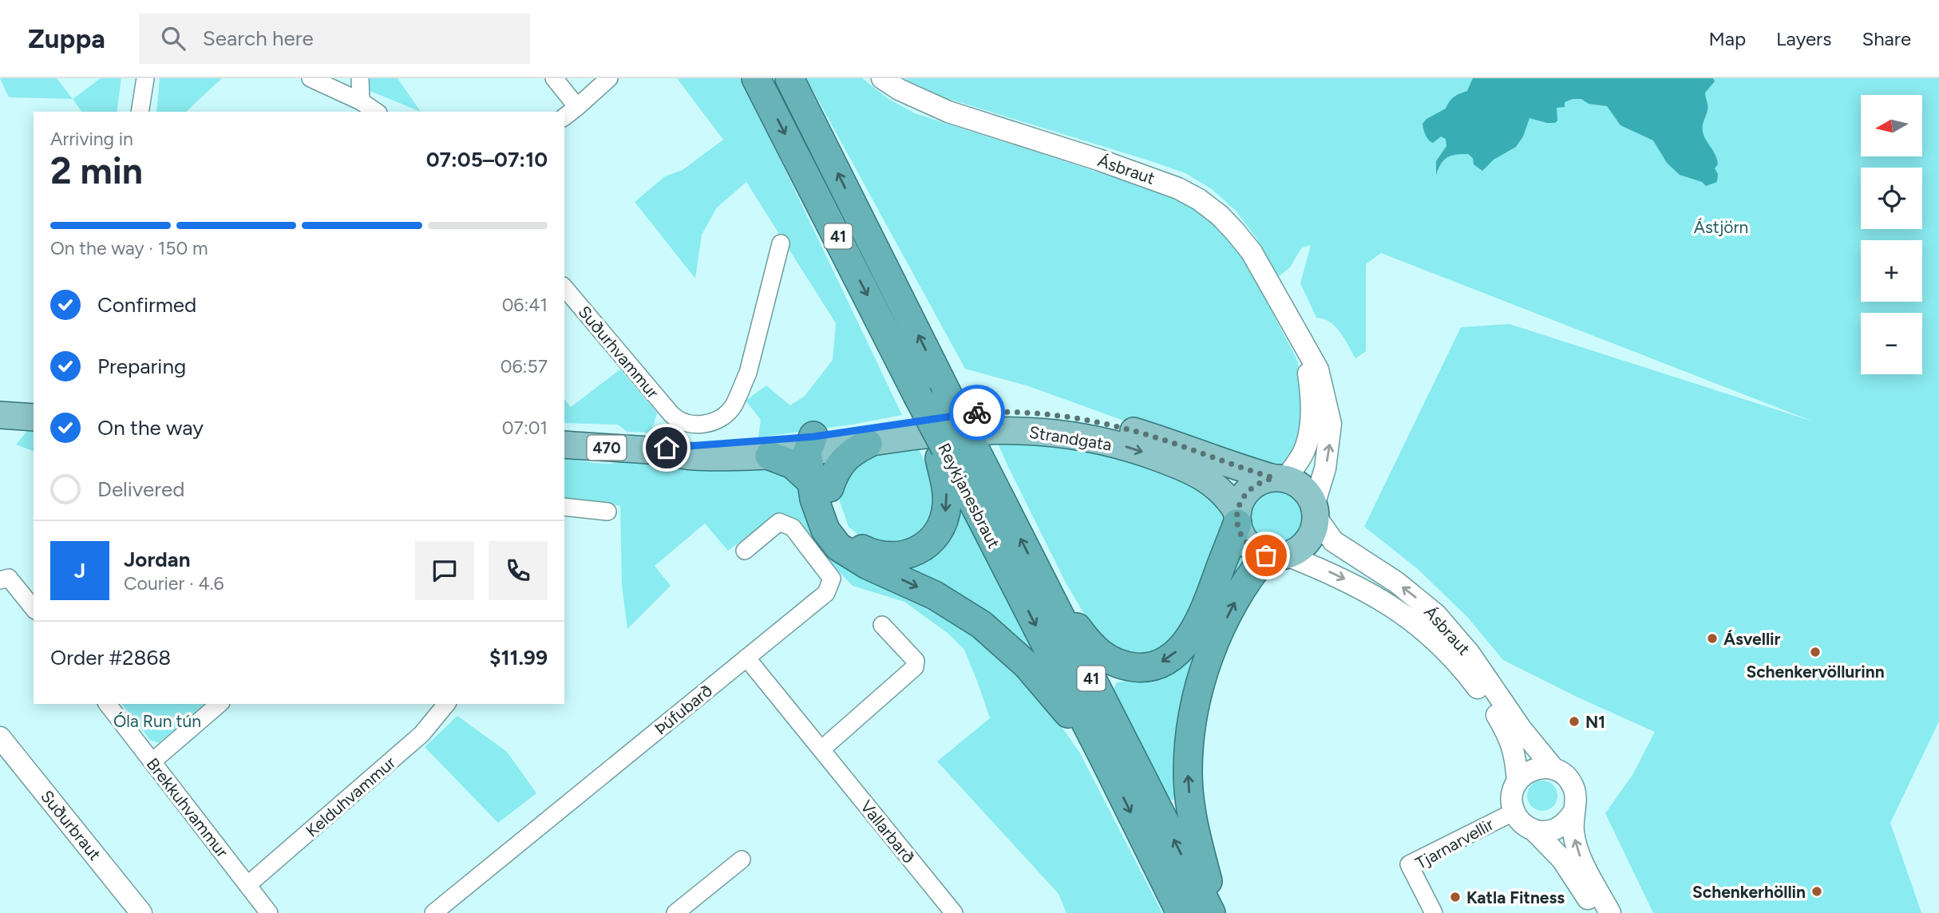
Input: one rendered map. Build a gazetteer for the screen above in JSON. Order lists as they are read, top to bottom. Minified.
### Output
{"streets":{"highway":["41","Reykjanesbraut"],"main road":["Strandgata","470"],"street":["Ásbraut","Suðurhvammur","Þúfubarð","Kelduhvammur","Brekkuhvammur","Suðurbraut","Vallarbarð","Tjarnarvellir"]},"crossings":[["Ásbraut","Strandgata"],["Ásbraut","470"],["Ásbraut","Tjarnarvellir"],["Strandgata","470"],["Þúfubarð","Vallarbarð"],["Kelduhvammur","Brekkuhvammur"]],"parks":["Ástjörn","Óla Run tún"],"places":["Ásvellir","Schenkervöllurinn","N1","Schenkerhöllin","Katla Fitness"],"north":"left","page":{"header":"Zuppa","search":"Search here","nav":["Map","Layers","Share"],"map_buttons":["+","−"],"heading":["2 min","Arriving in","07:05–07:10"],"panel":["Jordan","Courier · 4.6","Order #2868","$11.99"],"bar":"On the way · 150 m","list":[["Confirmed","06:41"],["Preparing","06:57"],["On the way","07:01"],"Delivered"],"round":"J"}}
